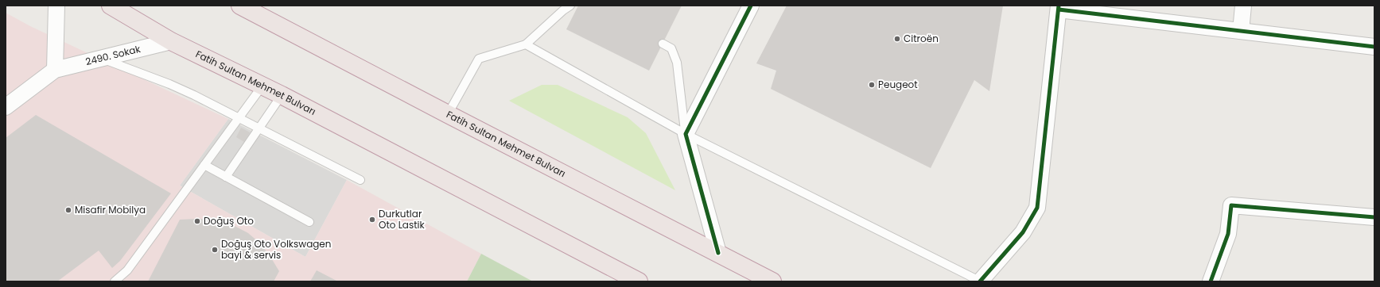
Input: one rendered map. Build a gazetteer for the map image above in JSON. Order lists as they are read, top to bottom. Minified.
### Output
{"streets":{"highway":["Fatih Sultan Mehmet Bulvarı"],"street":["2490. Sokak"]},"crossings":[["2490. Sokak","Fatih Sultan Mehmet Bulvarı"]],"places":["Citroën","Peugeot","Misafir Mobilya","Durkutlar Oto Lastik","Doğuş Oto","Doğuş Oto Volkswagen bayi & servis"]}
